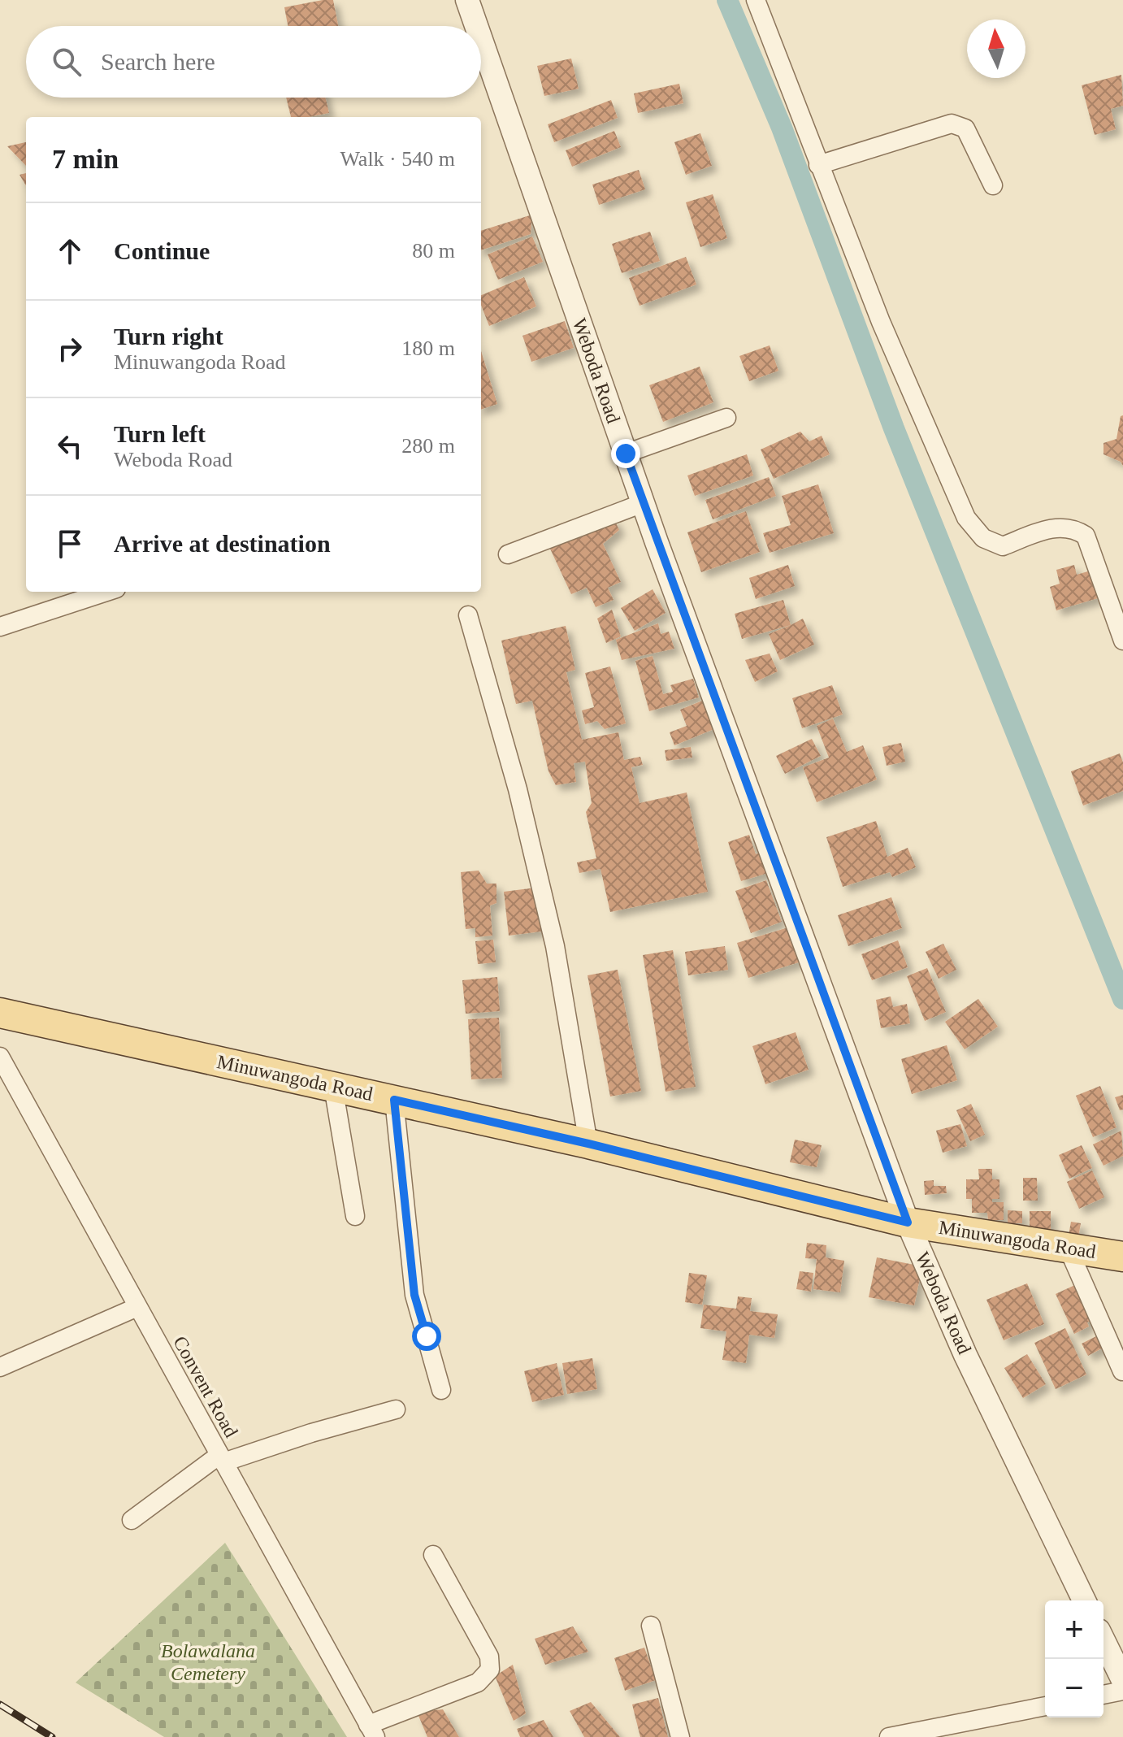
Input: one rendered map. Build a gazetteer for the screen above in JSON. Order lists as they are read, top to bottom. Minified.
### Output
{"streets":{"main road":["Minuwangoda Road"],"street":["Weboda Road","Convent Road"]},"crossings":[["Weboda Road","Minuwangoda Road"]],"parks":["Bolawalana Cemetery"],"north":"top","page":{"search":"Search here","heading":["7 min","Walk · 540 m"],"list":[["Continue","80 m"],["Turn right","Minuwangoda Road","180 m"],["Turn left","Weboda Road","280 m"],"Arrive at destination"],"map_buttons":["+","−"]}}
